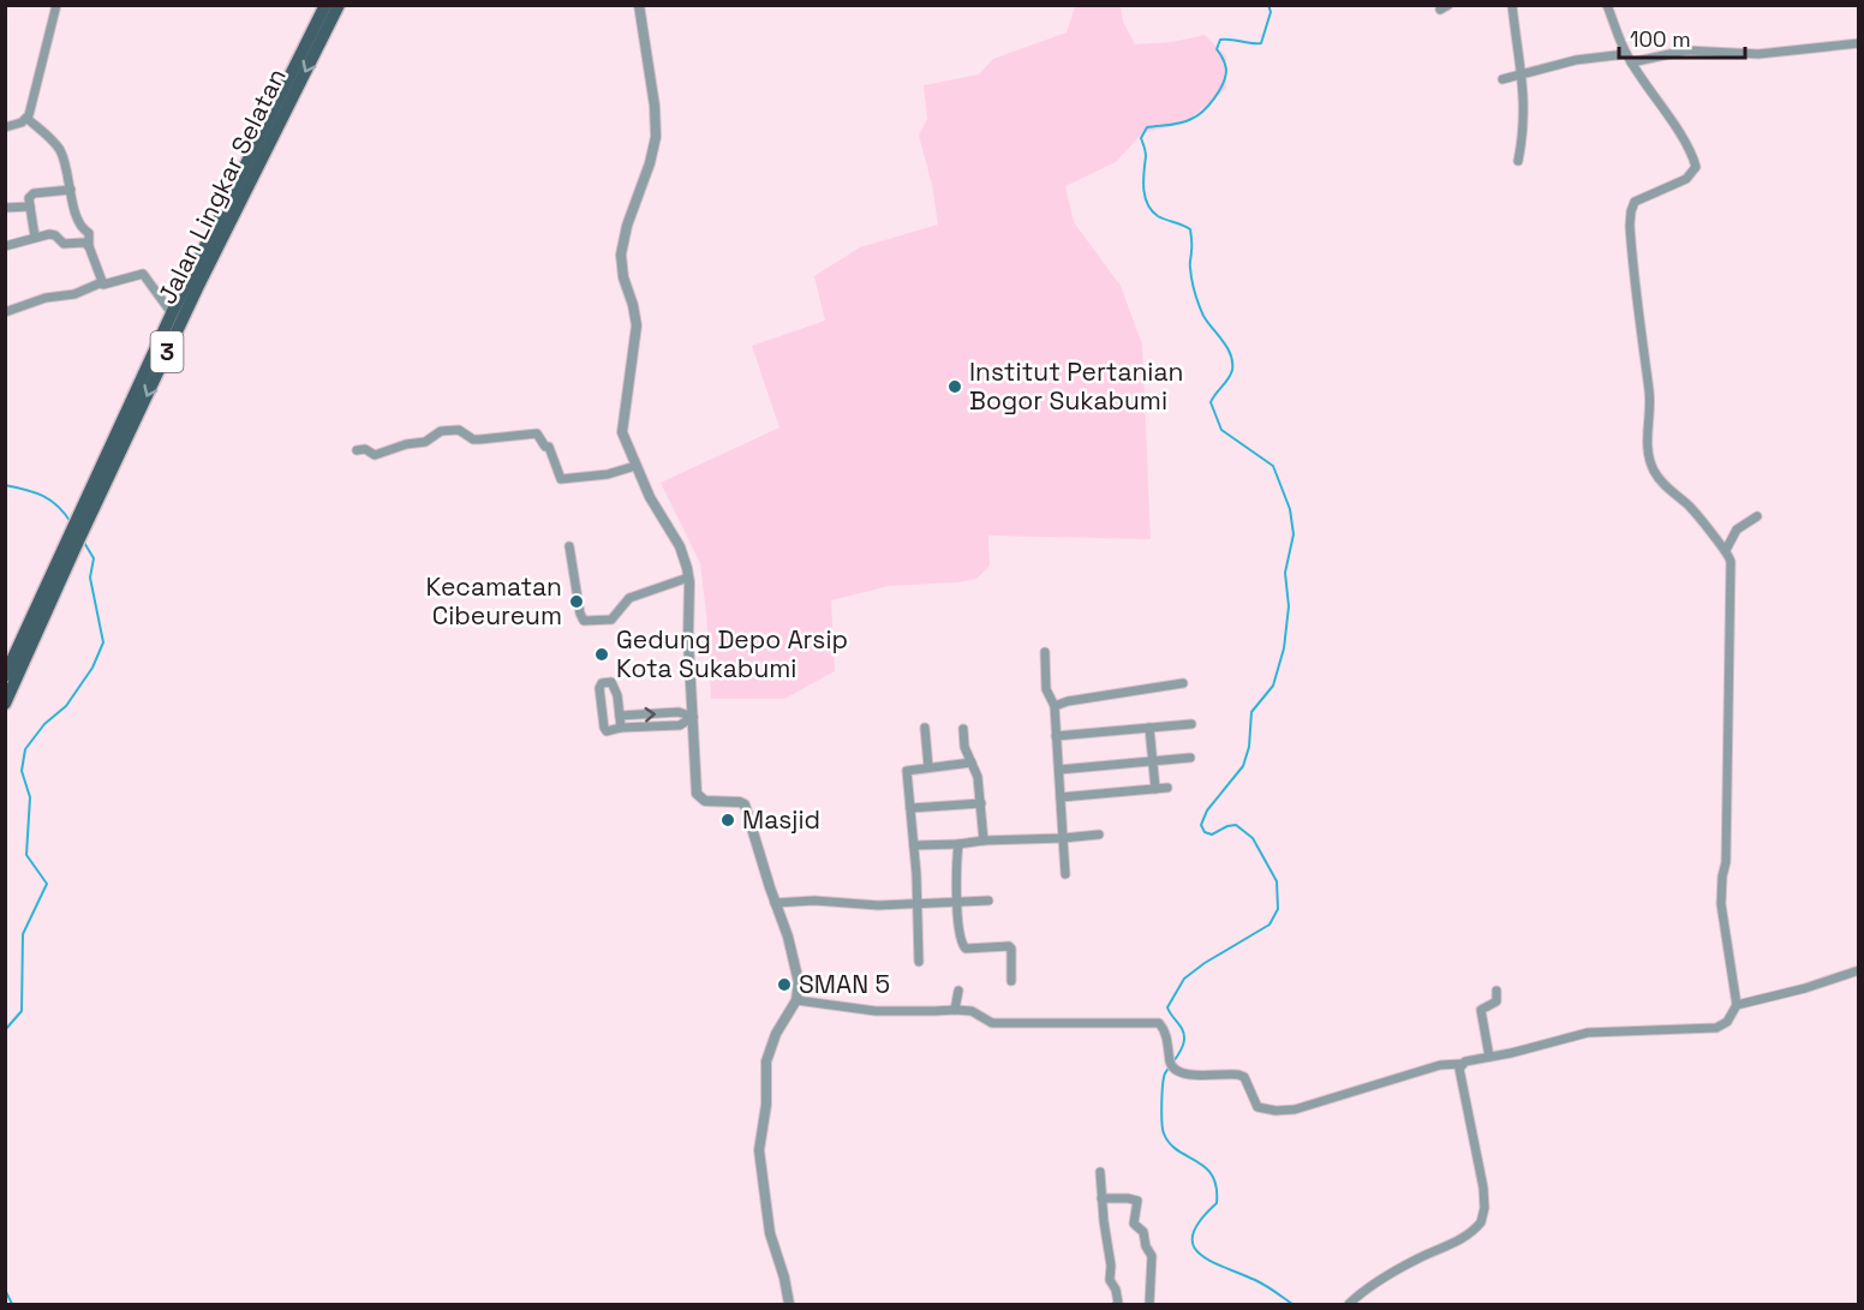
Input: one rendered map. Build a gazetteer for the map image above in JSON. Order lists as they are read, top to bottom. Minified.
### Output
{"streets":{"main road":["Jalan Lingkar Selatan","3"]},"places":["Institut Pertanian Bogor Sukabumi","Kecamatan Cibeureum","Gedung Depo Arsip Kota Sukabumi","Masjid","SMAN 5"],"scale_bar":"100 m"}
